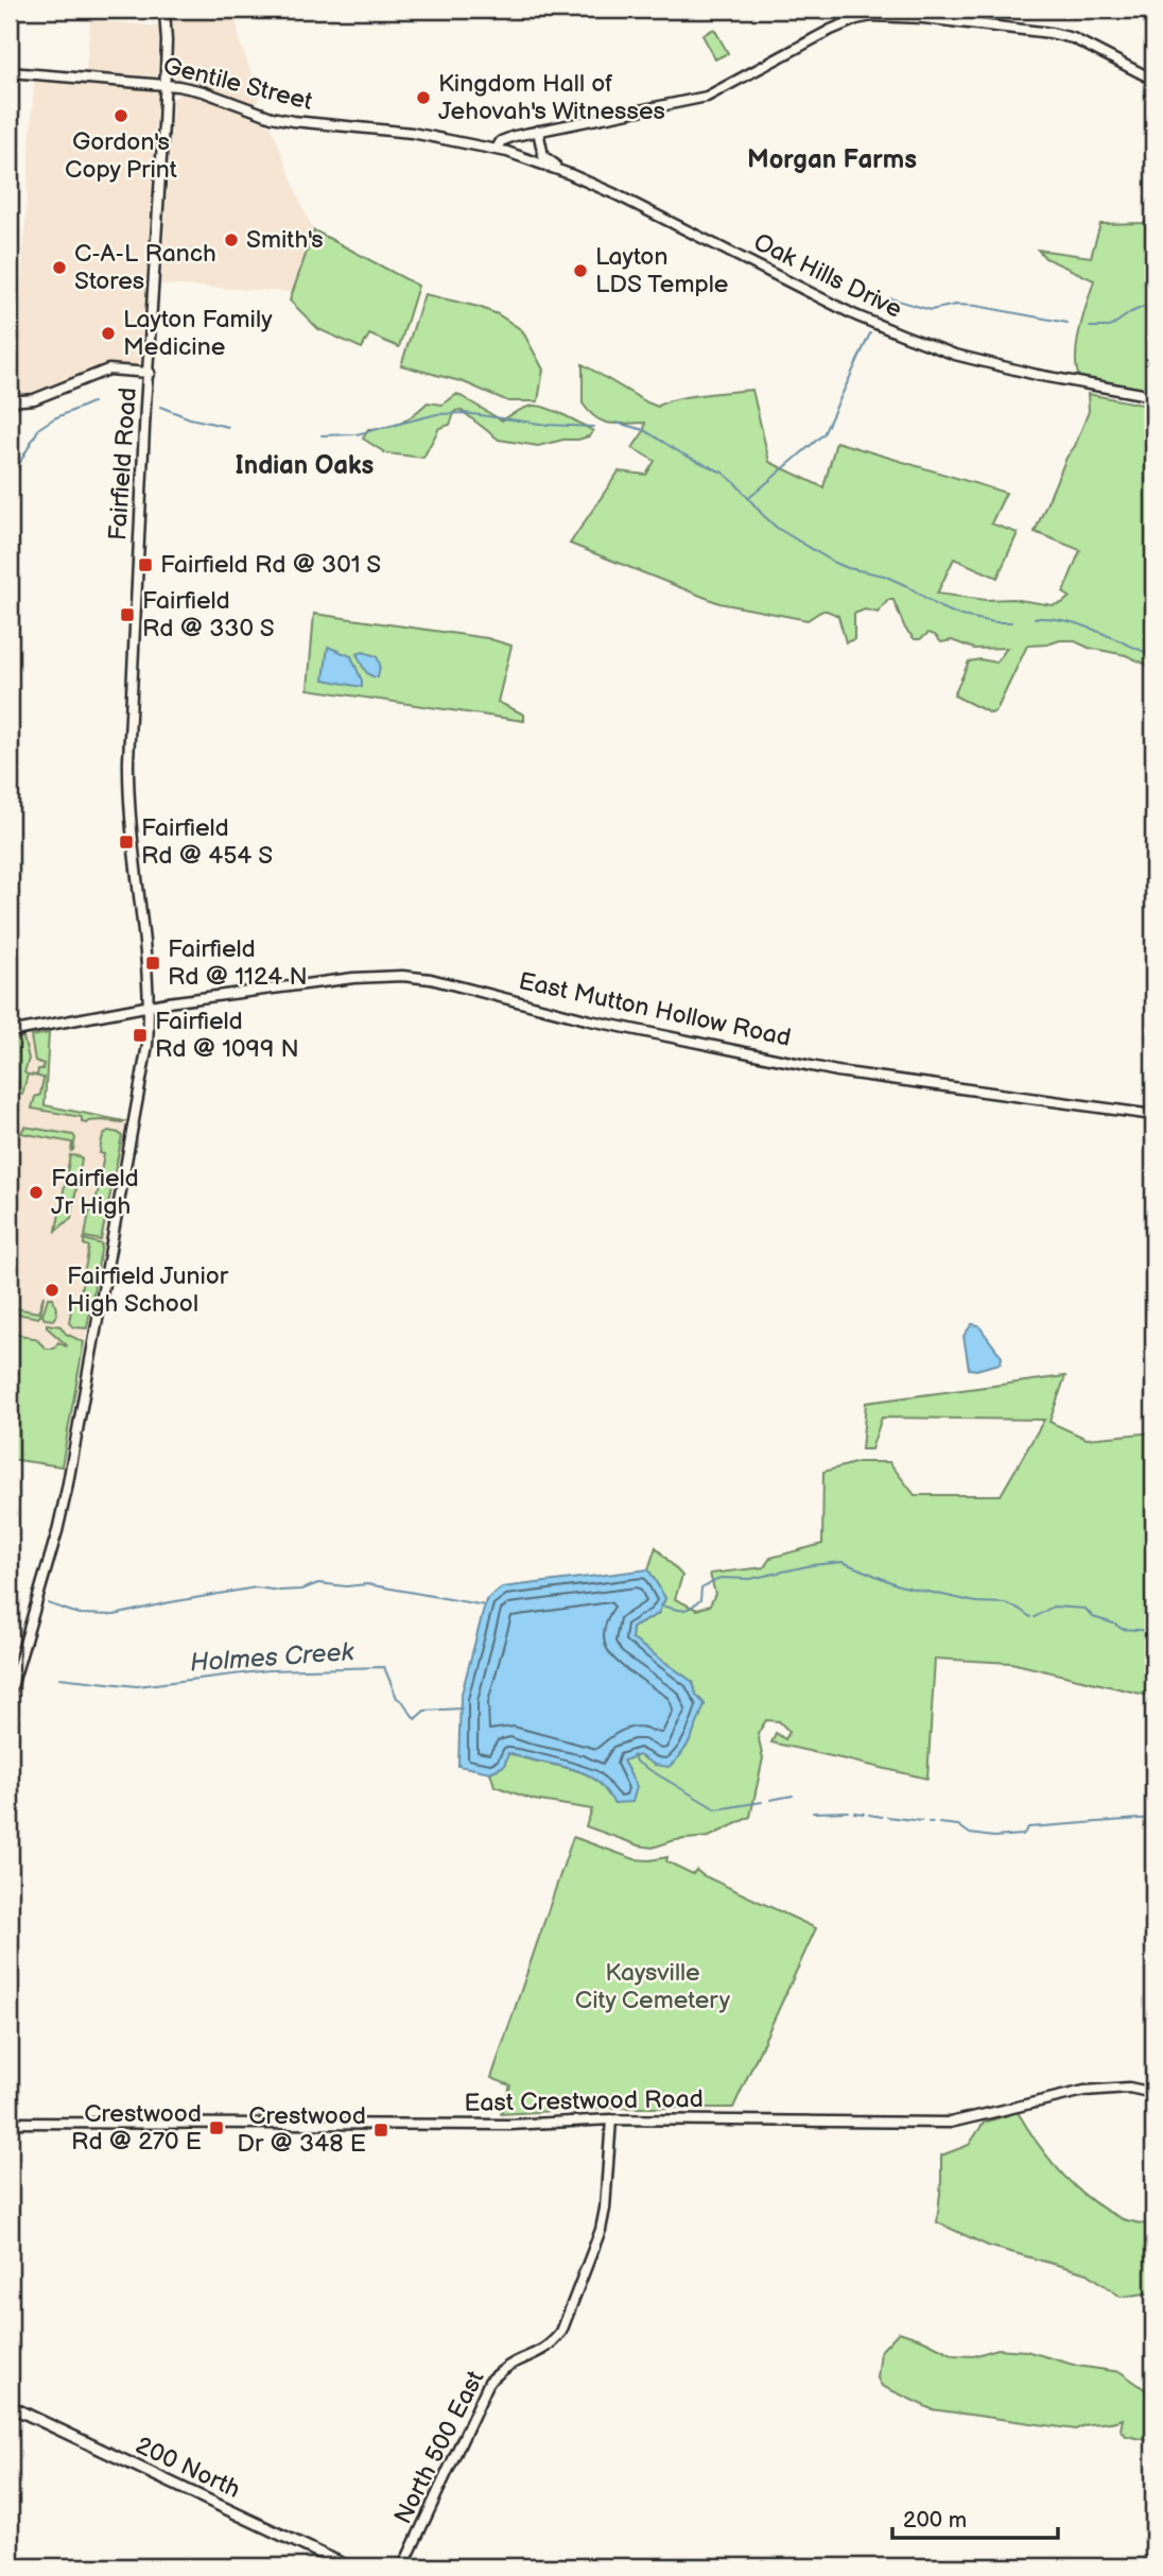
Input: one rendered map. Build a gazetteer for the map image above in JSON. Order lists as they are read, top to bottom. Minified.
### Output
{"streets":{"main road":["200 North"],"street":["Gentile Street","Oak Hills Drive","Fairfield Road","East Mutton Hollow Road","East Crestwood Road","North 500 East"]},"crossings":[["Gentile Street","Oak Hills Drive"],["Gentile Street","Fairfield Road"],["Fairfield Road","East Mutton Hollow Road"],["East Crestwood Road","North 500 East"]],"districts":["Morgan Farms","Indian Oaks"],"water":["Holmes Creek"],"parks":["Kaysville City Cemetery"],"places":{"other":["Kingdom Hall of Jehovah's Witnesses","Gordon's Copy Print","Smith's","C-A-L Ranch Stores","Layton LDS Temple","Layton Family Medicine","Fairfield Jr High","Fairfield Junior High School"],"transit":["Fairfield Rd @ 301 S","Fairfield Rd @ 330 S","Fairfield Rd @ 454 S","Fairfield Rd @ 1124 N","Fairfield Rd @ 1099 N","Crestwood Rd @ 270 E","Crestwood Dr @ 348 E"]},"scale_bar":"200 m"}
